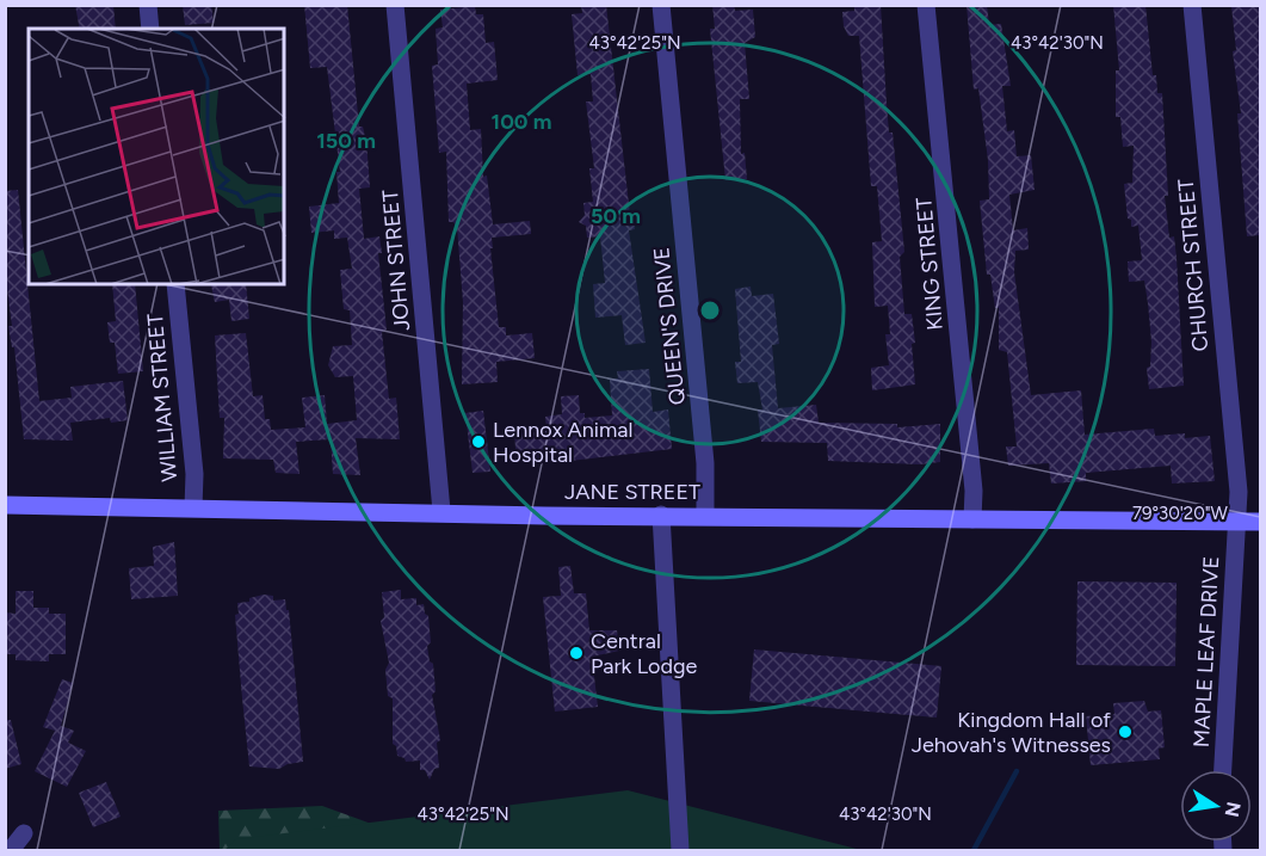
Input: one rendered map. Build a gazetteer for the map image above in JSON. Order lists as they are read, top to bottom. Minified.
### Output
{"streets":{"main road":["JANE STREET"],"street":["JOHN STREET","KING STREET","CHURCH STREET","QUEEN'S DRIVE","WILLIAM STREET","MAPLE LEAF DRIVE"]},"crossings":[["JOHN STREET","JANE STREET"],["KING STREET","JANE STREET"],["CHURCH STREET","JANE STREET"],["CHURCH STREET","MAPLE LEAF DRIVE"],["QUEEN'S DRIVE","JANE STREET"],["WILLIAM STREET","JANE STREET"],["JANE STREET","MAPLE LEAF DRIVE"]],"places":["Lennox Animal Hospital","Central Park Lodge","Kingdom Hall of Jehovah's Witnesses"],"north":"right","coordinates":["43°42'25\"N","43°42'30\"N","79°30'20\"W"],"rings":["100 m","150 m","50 m"]}
